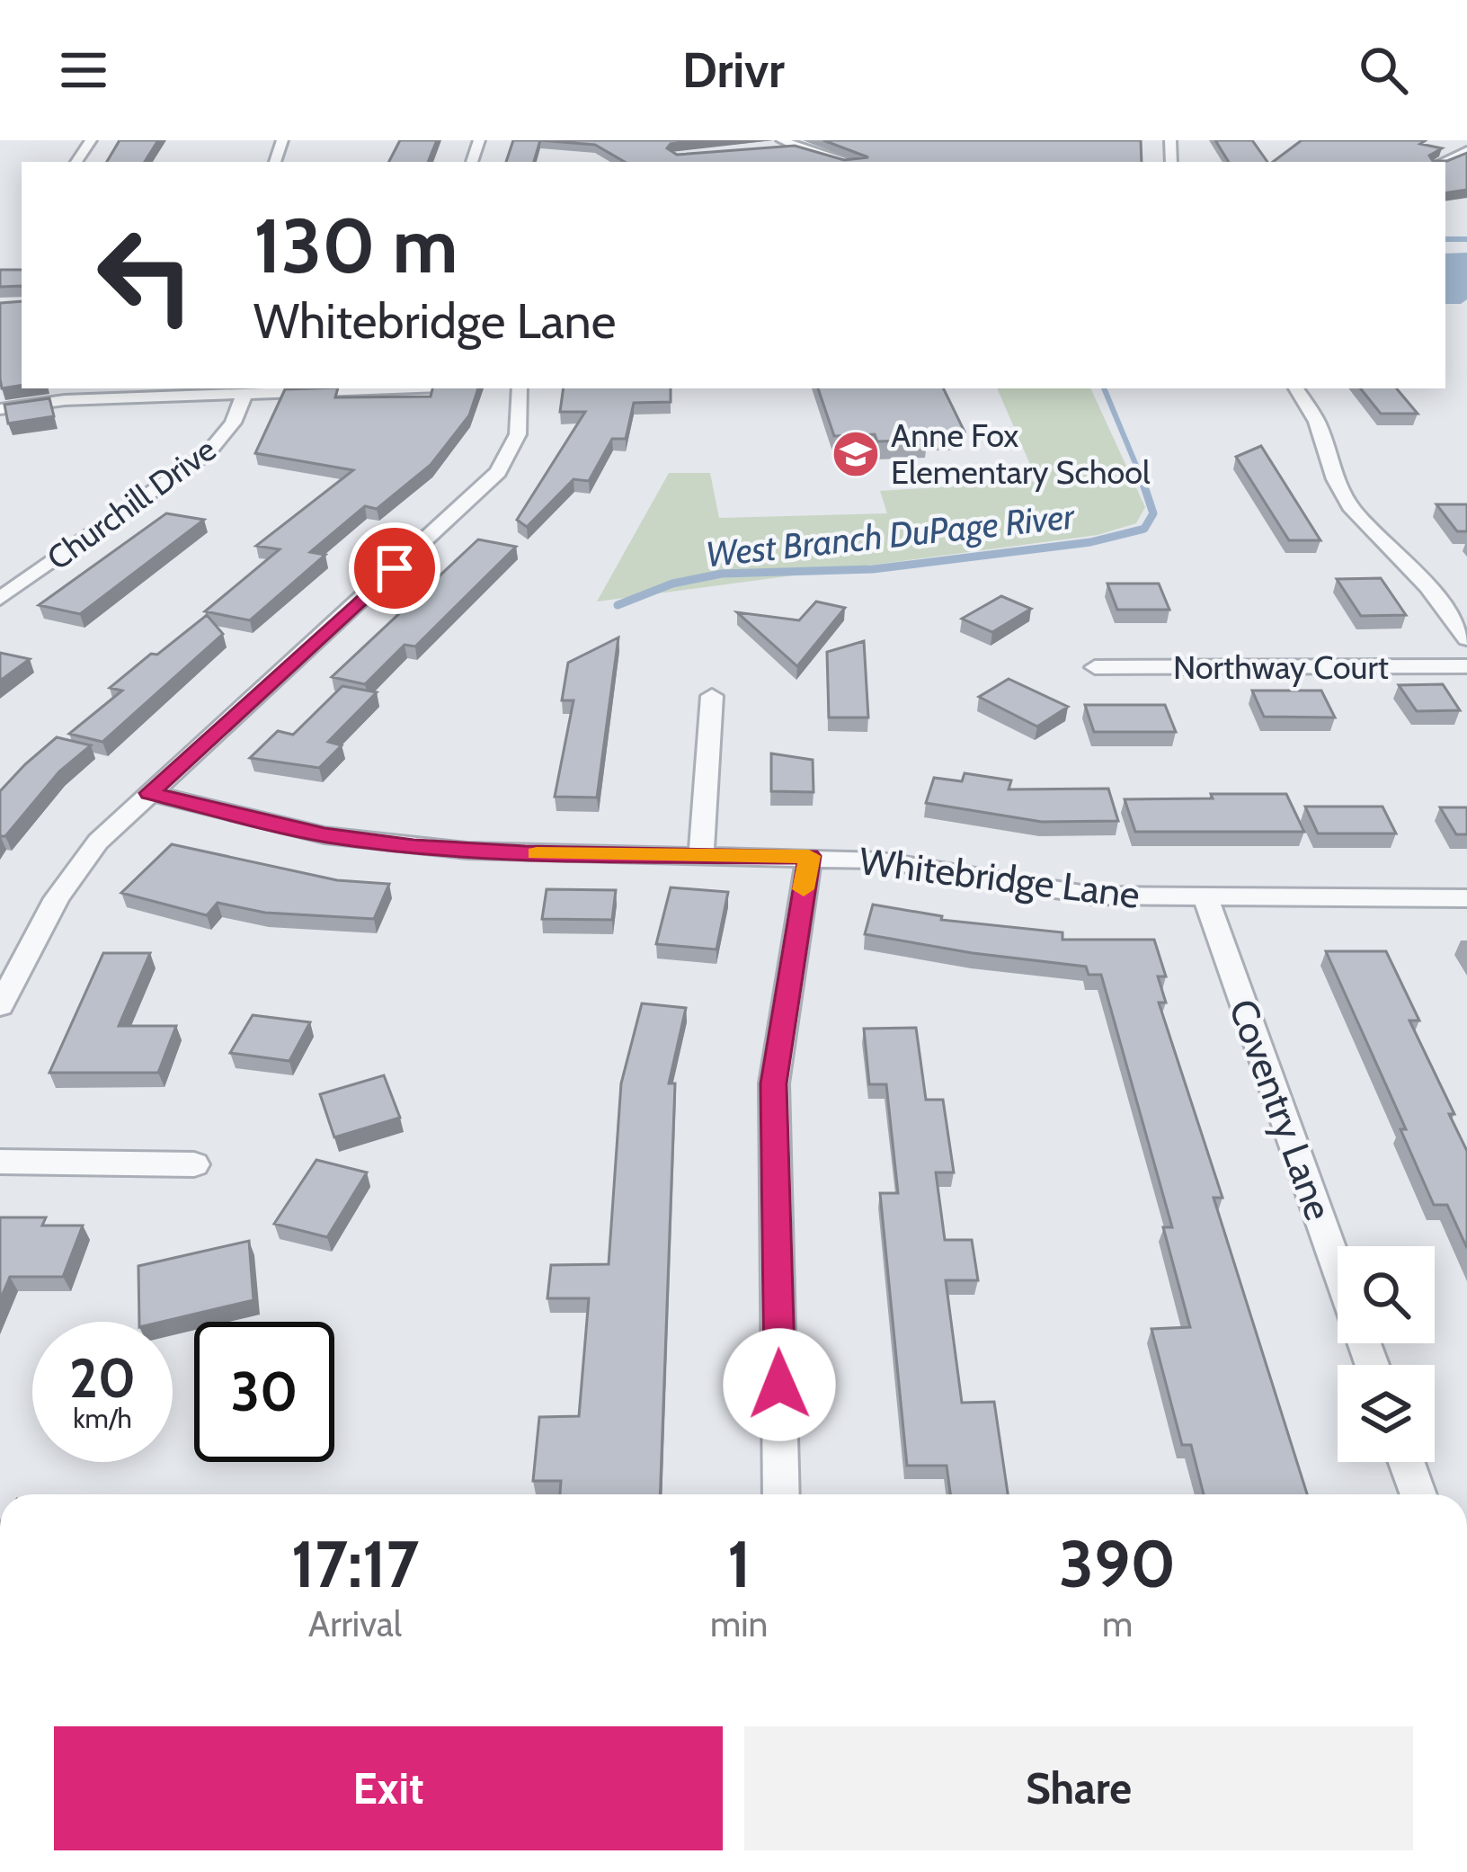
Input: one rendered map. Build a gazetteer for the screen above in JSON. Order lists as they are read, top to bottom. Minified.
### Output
{"streets":{"street":["Churchill Drive","Northway Court","Whitebridge Lane","Coventry Lane"]},"crossings":[["Whitebridge Lane","Coventry Lane"]],"water":["West Branch DuPage River"],"places":{"school or university":["Anne Fox Elementary School"]},"page":{"header":"Drivr","turn":["130 m","Whitebridge Lane"],"speed":"20 km/h","limit":"30","eta":["17:17","Arrival","1","min","390","m"],"buttons":["Exit","Share"]}}
